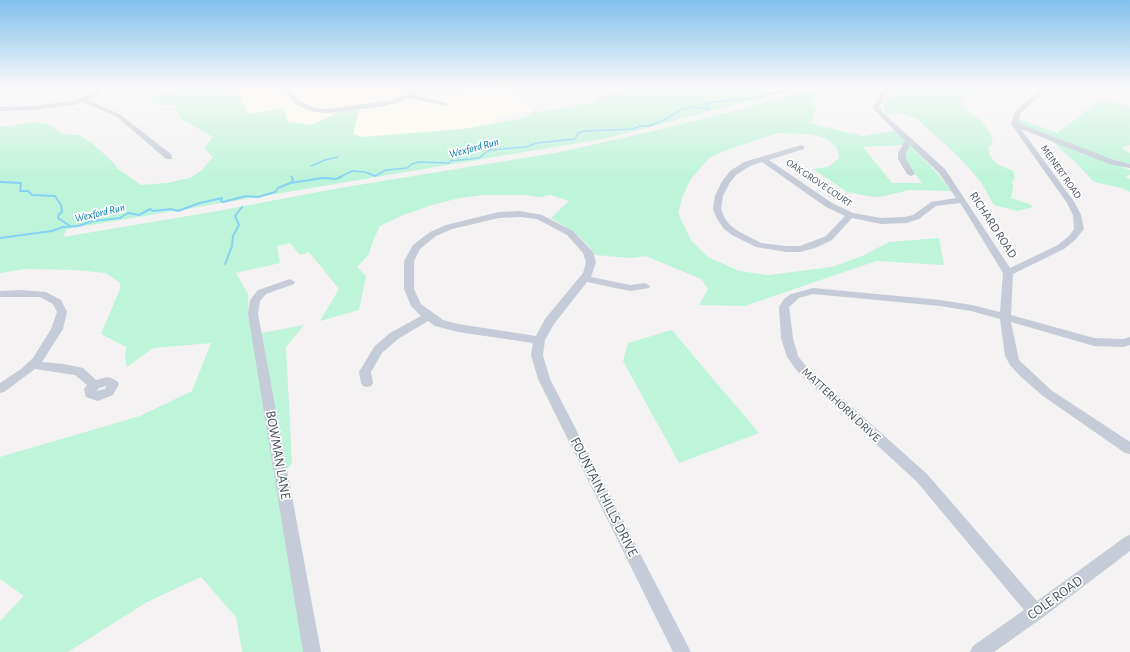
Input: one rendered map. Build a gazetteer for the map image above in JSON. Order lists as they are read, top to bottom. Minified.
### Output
{"streets":{"street":["MEINERT ROAD","OAK GROVE COURT","RICHARD ROAD","MATTERHORN DRIVE","BOWMAN LANE","FOUNTAIN HILLS DRIVE","COLE ROAD"]},"crossings":[["MEINERT ROAD","RICHARD ROAD"],["RICHARD ROAD","MATTERHORN DRIVE"],["MATTERHORN DRIVE","COLE ROAD"]],"water":["Wexford Run"]}
